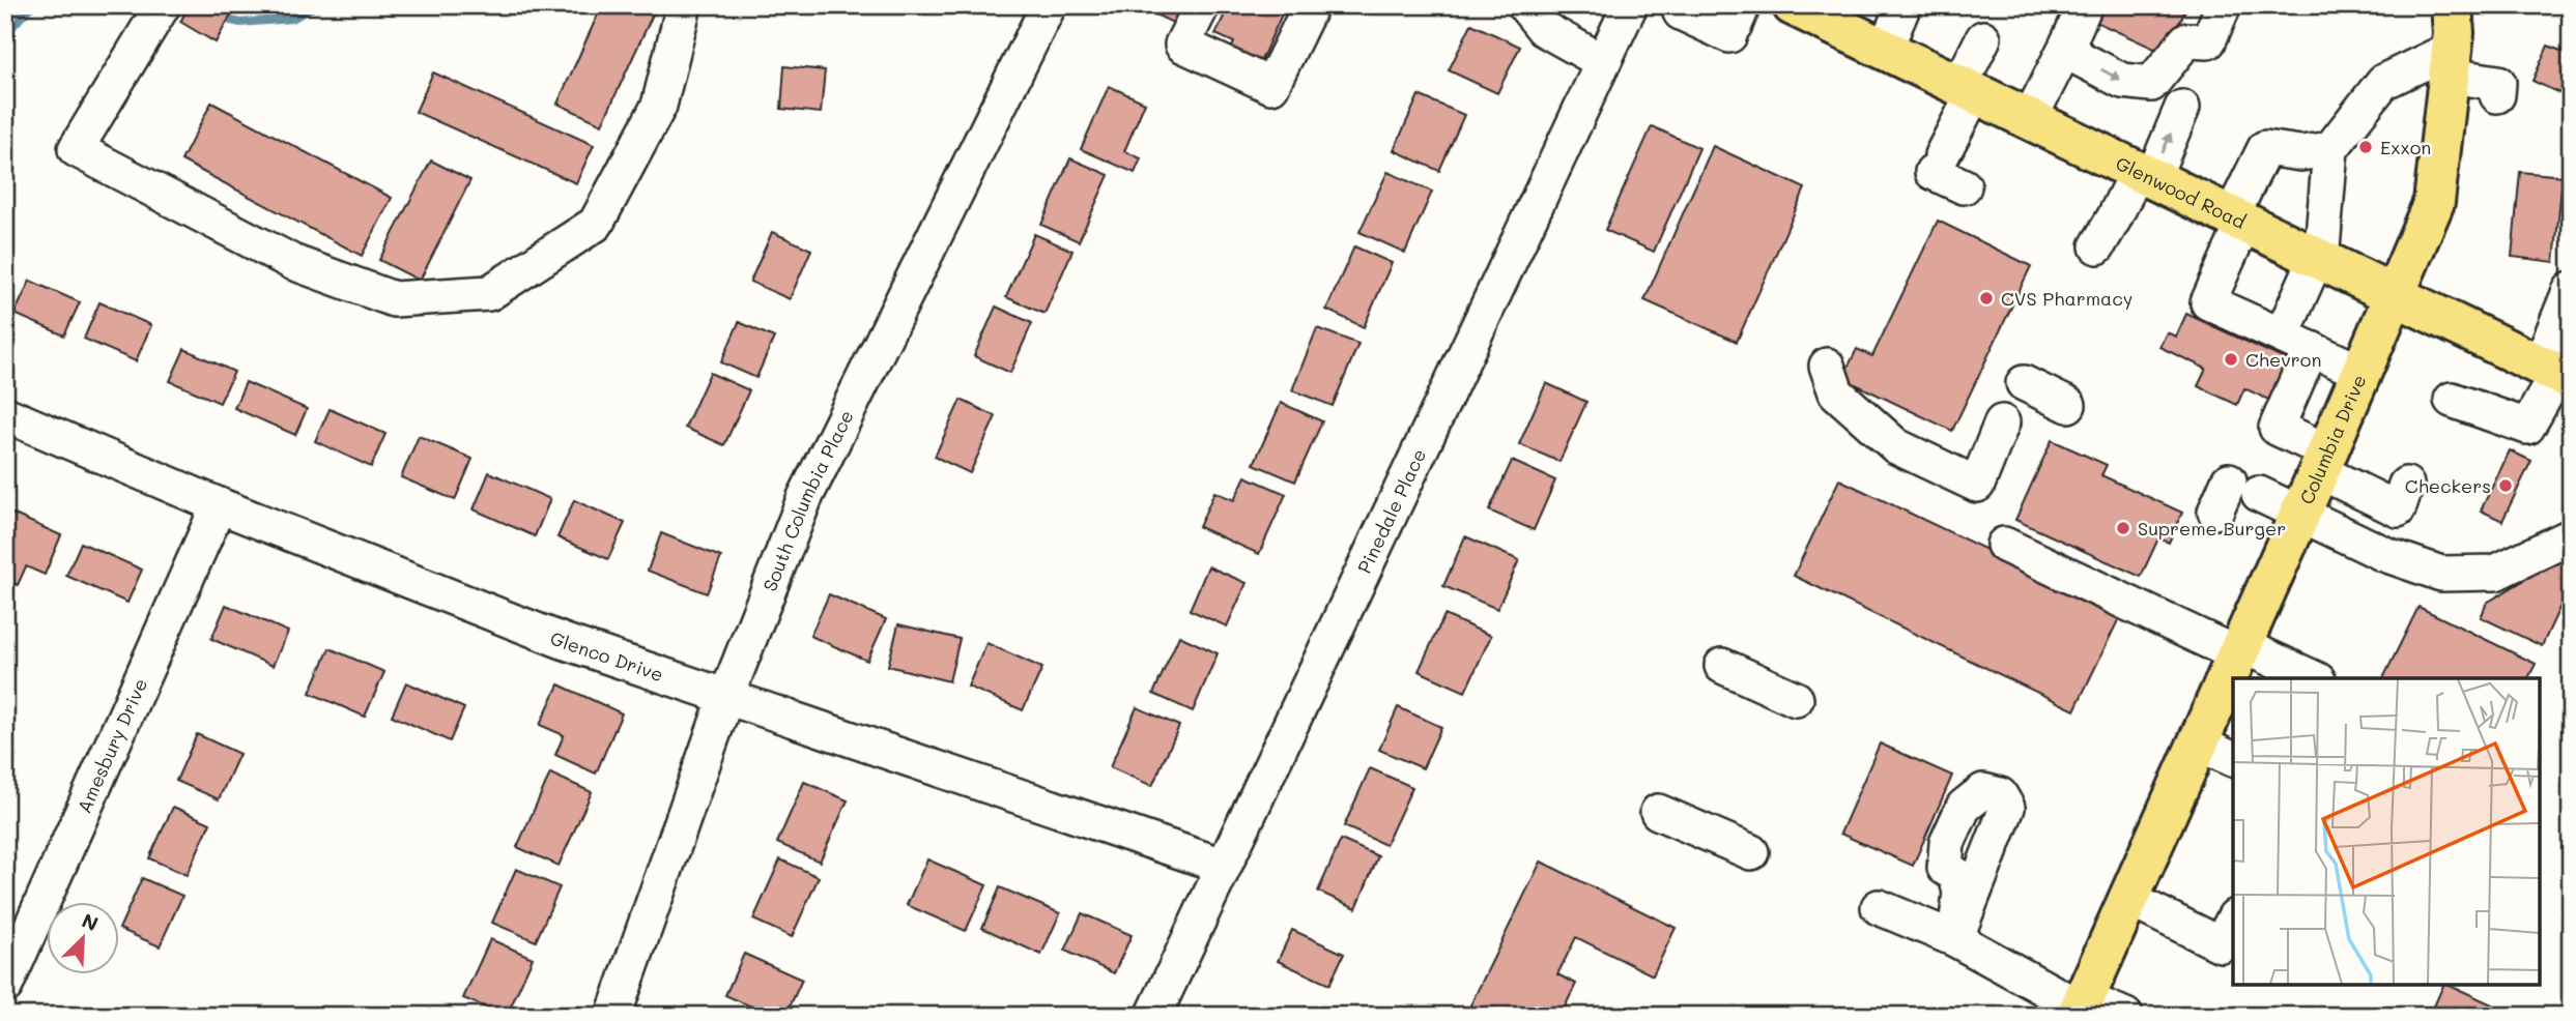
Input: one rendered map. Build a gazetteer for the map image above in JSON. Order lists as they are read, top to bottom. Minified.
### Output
{"streets":{"main road":["Glenwood Road","Columbia Drive"],"street":["South Columbia Place","Pinedale Place","Glenco Drive","Amesbury Drive"]},"crossings":[["Glenwood Road","Columbia Drive"],["South Columbia Place","Glenco Drive"],["Pinedale Place","Glenco Drive"],["Glenco Drive","Amesbury Drive"]],"places":["Exxon","CVS Pharmacy","Chevron","Checkers","Supreme Burger"],"north":"top right"}
